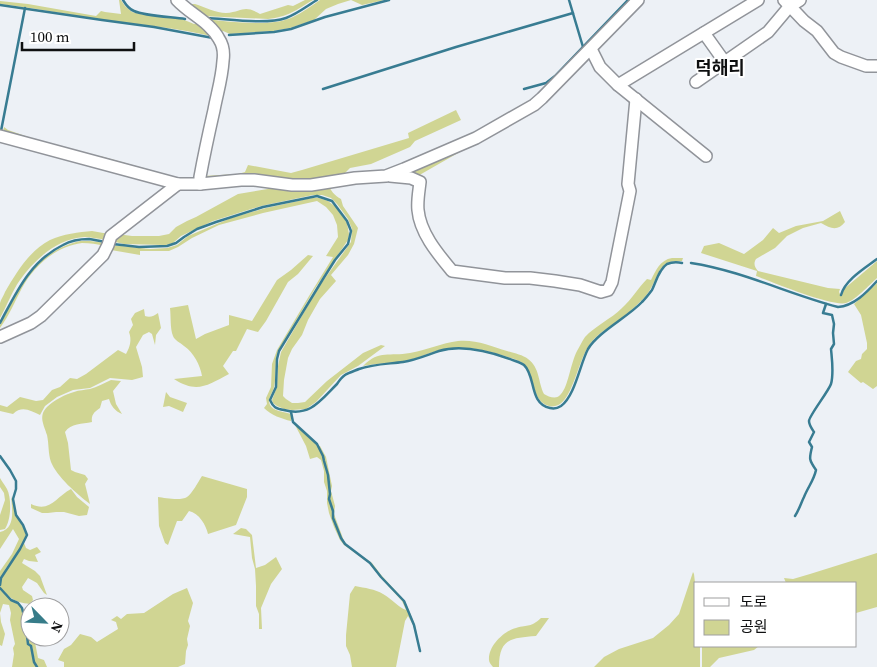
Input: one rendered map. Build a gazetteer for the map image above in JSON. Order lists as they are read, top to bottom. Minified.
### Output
{"districts":["덕해리"],"legend":["도로","공원"],"scale_bar":"100 m","north":"bottom right"}
